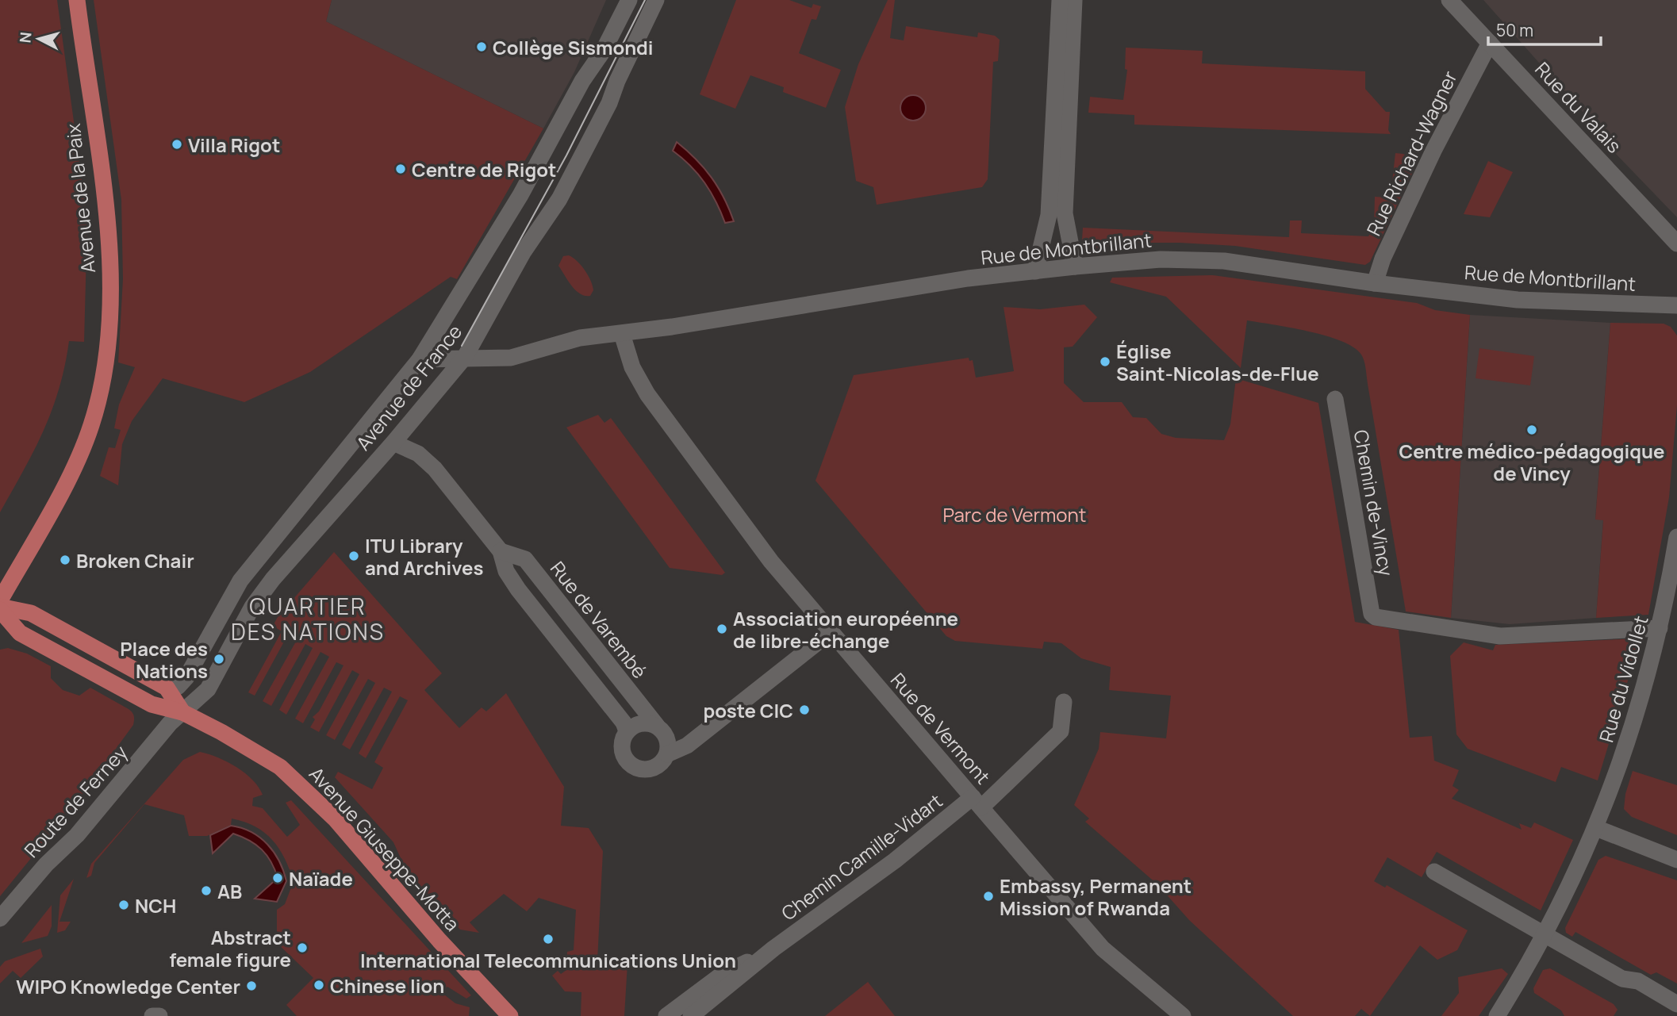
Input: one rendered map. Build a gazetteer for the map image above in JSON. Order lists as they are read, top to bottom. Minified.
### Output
{"streets":{"main road":["Avenue de la Paix","Avenue Giuseppe-Motta"],"street":["Rue du Valais","Rue Richard-Wagner","Rue de Montbrillant","Avenue de France","Chemin de-Vincy","Rue de Varembé","Rue du Vidollet","Rue de Vermont","Route de Ferney","Chemin Camille-Vidart"]},"crossings":[["Rue du Valais","Rue Richard-Wagner"],["Rue Richard-Wagner","Rue de Montbrillant"],["Rue de Montbrillant","Avenue de France"],["Rue de Montbrillant","Rue de Vermont"],["Avenue de France","Route de Ferney"],["Avenue de France","Avenue Giuseppe-Motta"],["Chemin de-Vincy","Rue du Vidollet"],["Rue de Vermont","Chemin Camille-Vidart"],["Route de Ferney","Avenue Giuseppe-Motta"]],"districts":["QUARTIER DES NATIONS"],"parks":["Parc de Vermont"],"places":["Collège Sismondi","Villa Rigot","Centre de Rigot","Église Saint-Nicolas-de-Flue","Centre médico-pédagogique de Vincy","ITU Library and Archives","Broken Chair","Association européenne de libre-échange","Place des Nations","poste CIC","Naïade","AB","Embassy, Permanent Mission of Rwanda","NCH","International Telecommunications Union","Abstract female figure","Chinese lion","WIPO Knowledge Center"],"scale_bar":"50 m","north":"left"}
